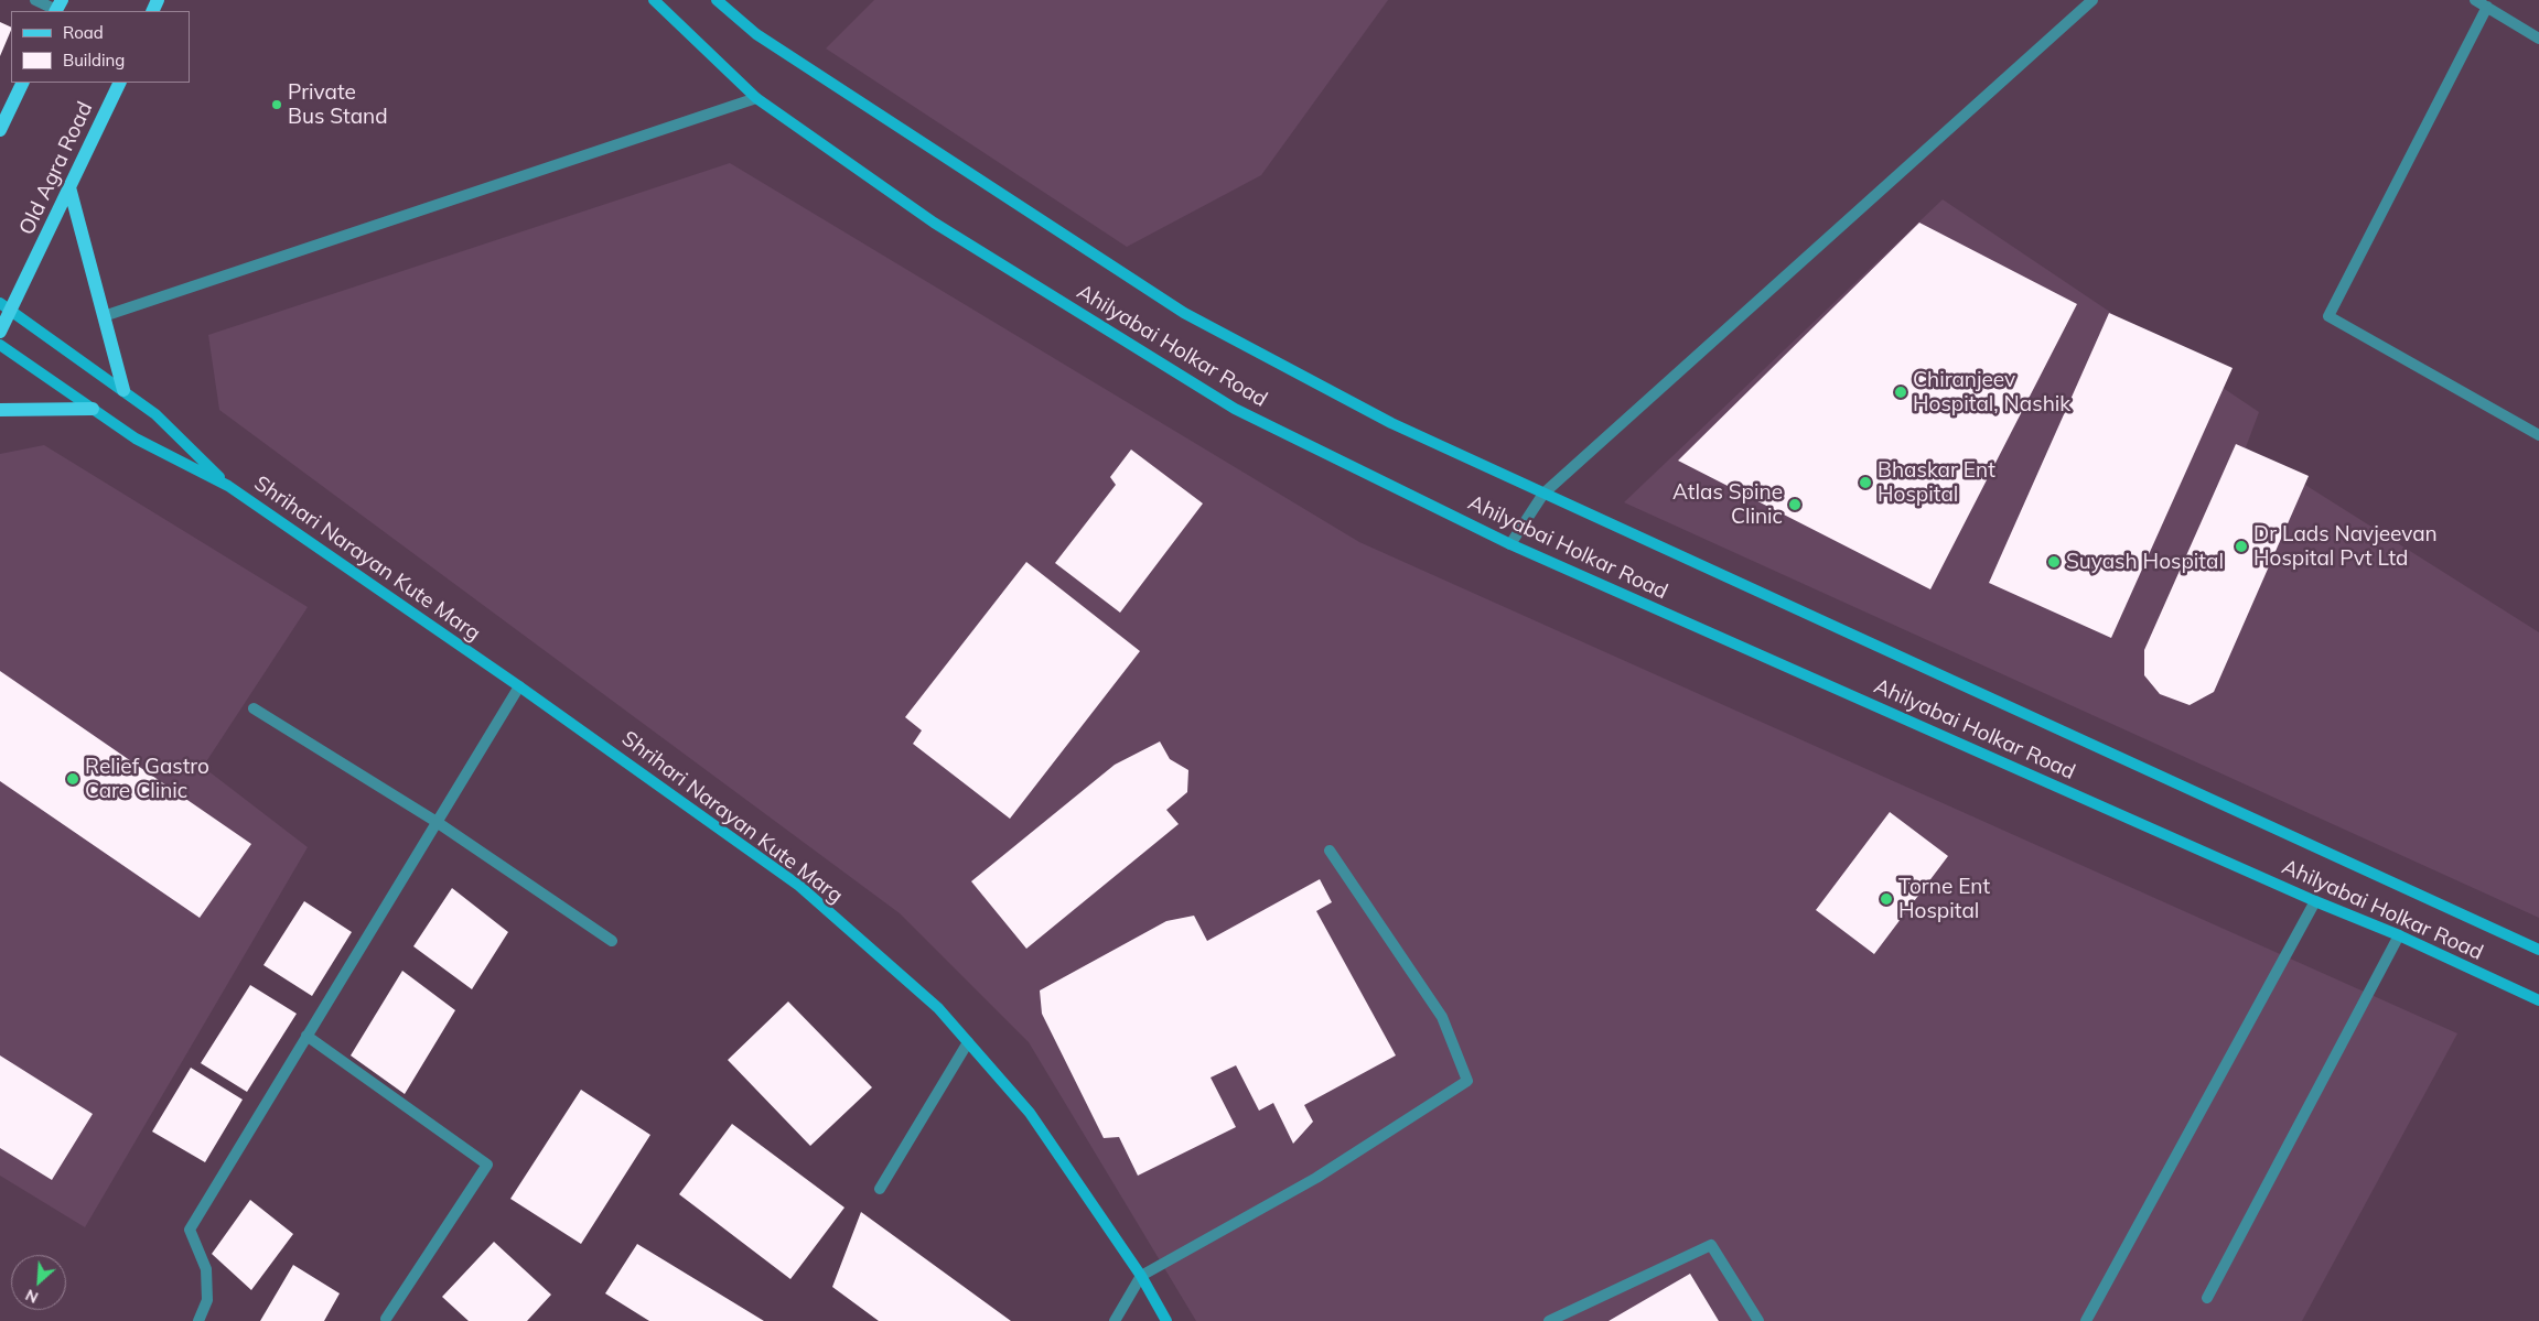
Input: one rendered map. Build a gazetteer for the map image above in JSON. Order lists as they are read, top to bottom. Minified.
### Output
{"streets":{"main road":["Old Agra Road","Ahilyabai Holkar Road","Shrihari Narayan Kute Marg"]},"crossings":[["Old Agra Road","Shrihari Narayan Kute Marg"]],"places":["Private Bus Stand","Chiranjeev Hospital, Nashik","Bhaskar Ent Hospital","Atlas Spine Clinic","Dr Lads Navjeevan Hospital Pvt Ltd","Suyash Hospital","Relief Gastro Care Clinic","Torne Ent Hospital"],"legend":["Road","Building"],"north":"bottom left"}
